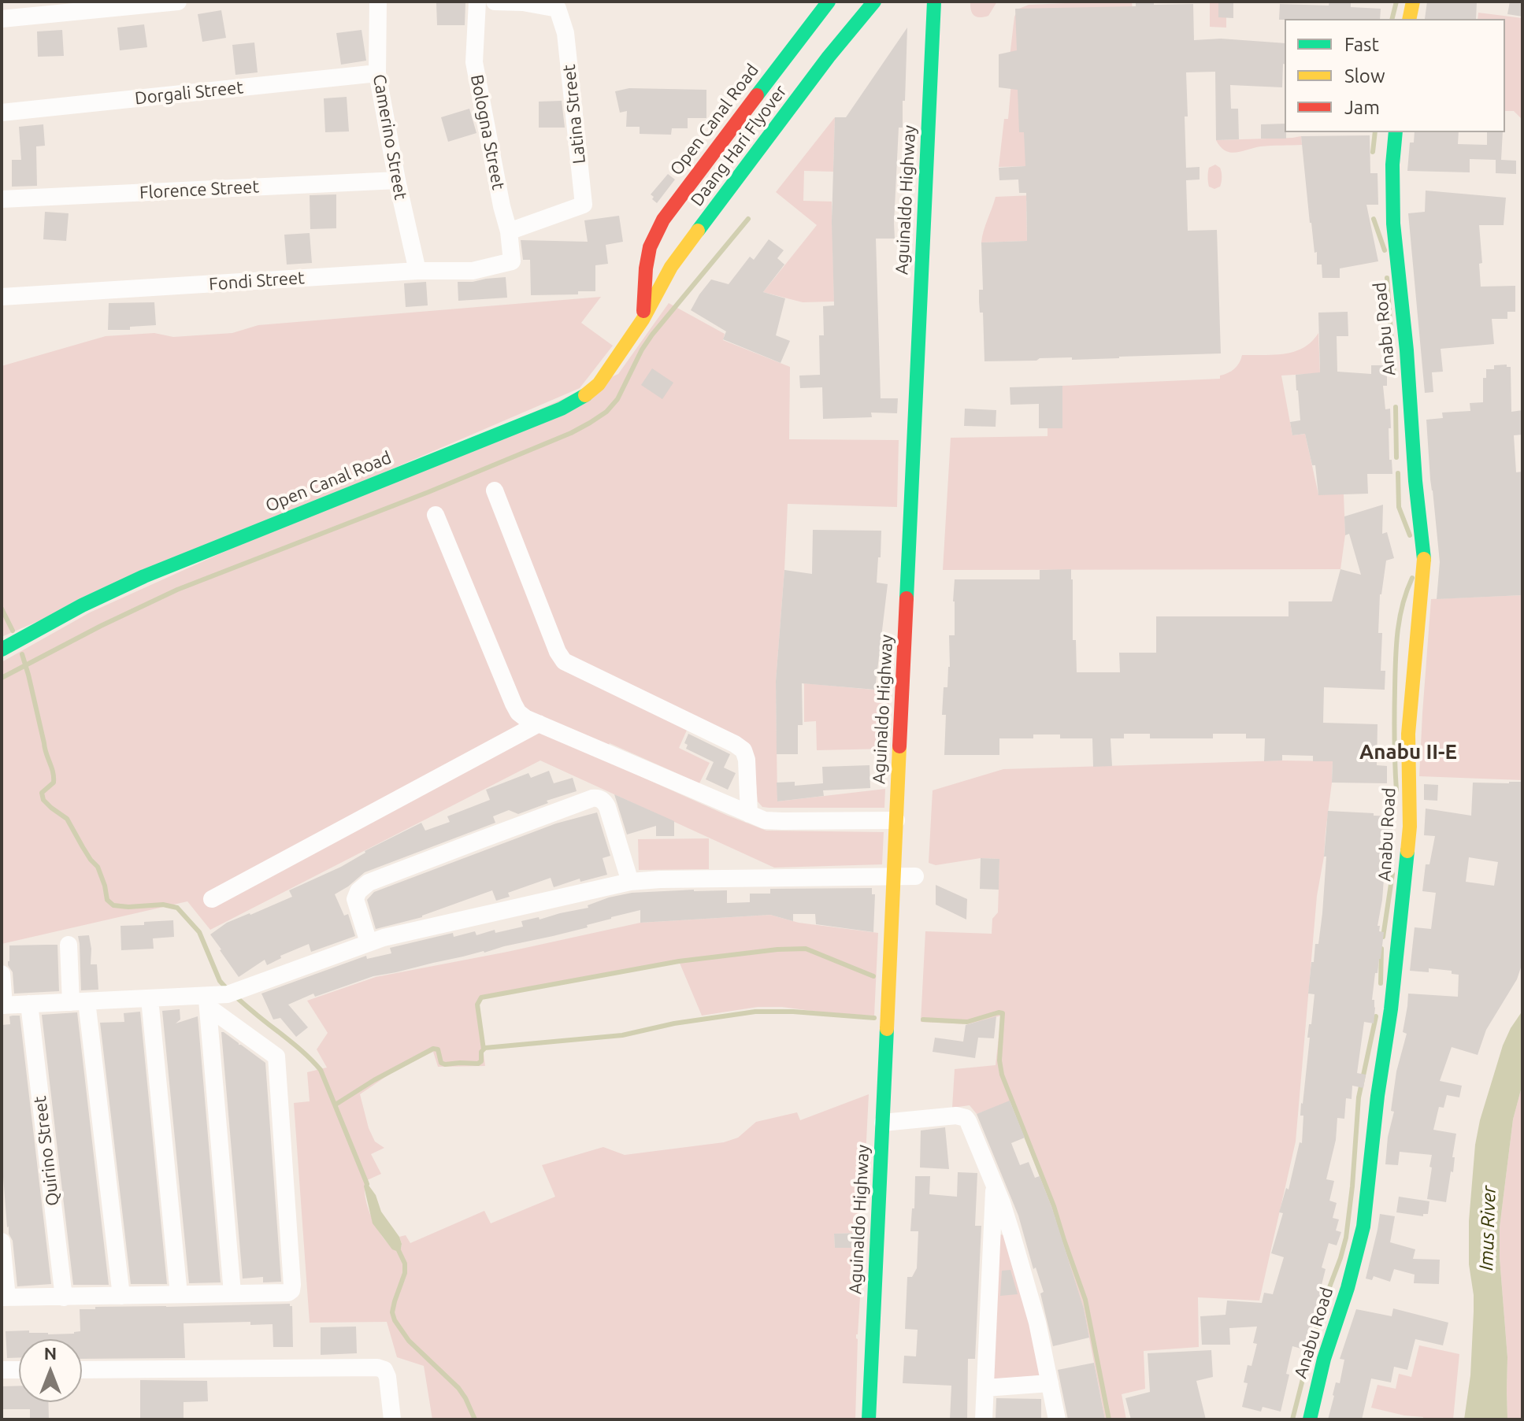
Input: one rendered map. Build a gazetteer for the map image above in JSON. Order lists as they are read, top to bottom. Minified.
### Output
{"streets":{"main road":["Open Canal Road","Daang Hari Flyover","Aguinaldo Highway","Anabu Road"],"street":["Dorgali Street","Latina Street","Bologna Street","Camerino Street","Florence Street","Fondi Street","Quirino Street"]},"crossings":[["Dorgali Street","Camerino Street"],["Latina Street","Bologna Street"],["Open Canal Road","Daang Hari Flyover"],["Bologna Street","Fondi Street"],["Camerino Street","Florence Street"],["Camerino Street","Fondi Street"]],"districts":["Anabu II-E"],"water":["Imus River"],"legend":["Fast","Slow","Jam"],"north":"top"}
